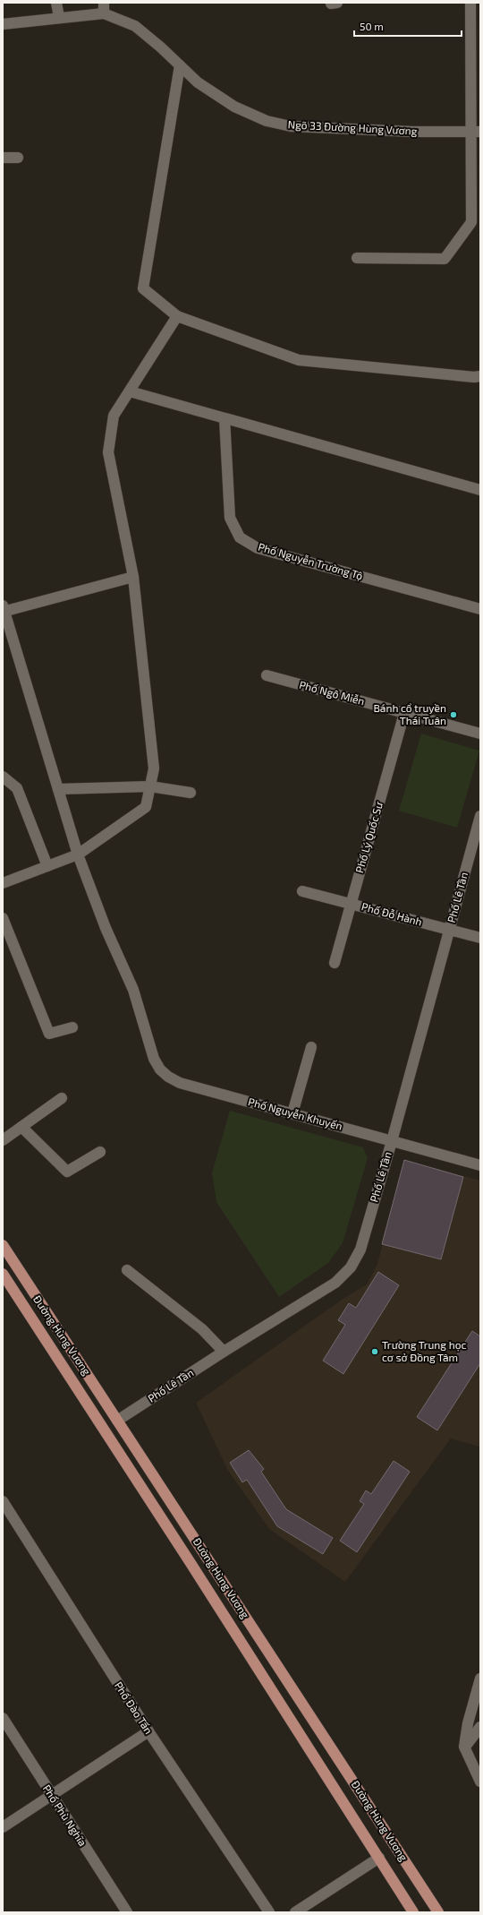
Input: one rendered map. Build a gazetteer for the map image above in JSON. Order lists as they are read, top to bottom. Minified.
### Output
{"streets":{"main road":["Đường Hùng Vương"],"street":["Ngõ 33 Đường Hùng Vương","Phố Nguyễn Trường Tộ","Phố Ngô Miễn","Phố Lý Quốc Sư","Phố Lê Tần","Phố Đỗ Hành","Phố Nguyễn Khuyến","Phố Đào Tấn","Phố Phù Nghĩa"]},"crossings":[["Phố Ngô Miễn","Phố Lý Quốc Sư"],["Phố Lý Quốc Sư","Phố Đỗ Hành"],["Phố Lê Tần","Phố Đỗ Hành"],["Phố Lê Tần","Phố Nguyễn Khuyến"],["Phố Lê Tần","Đường Hùng Vương"]],"places":["Bánh cổ truyền Thái Tuân","Trường Trung học cơ sở Đồng Tâm"],"scale_bar":"50 m"}
